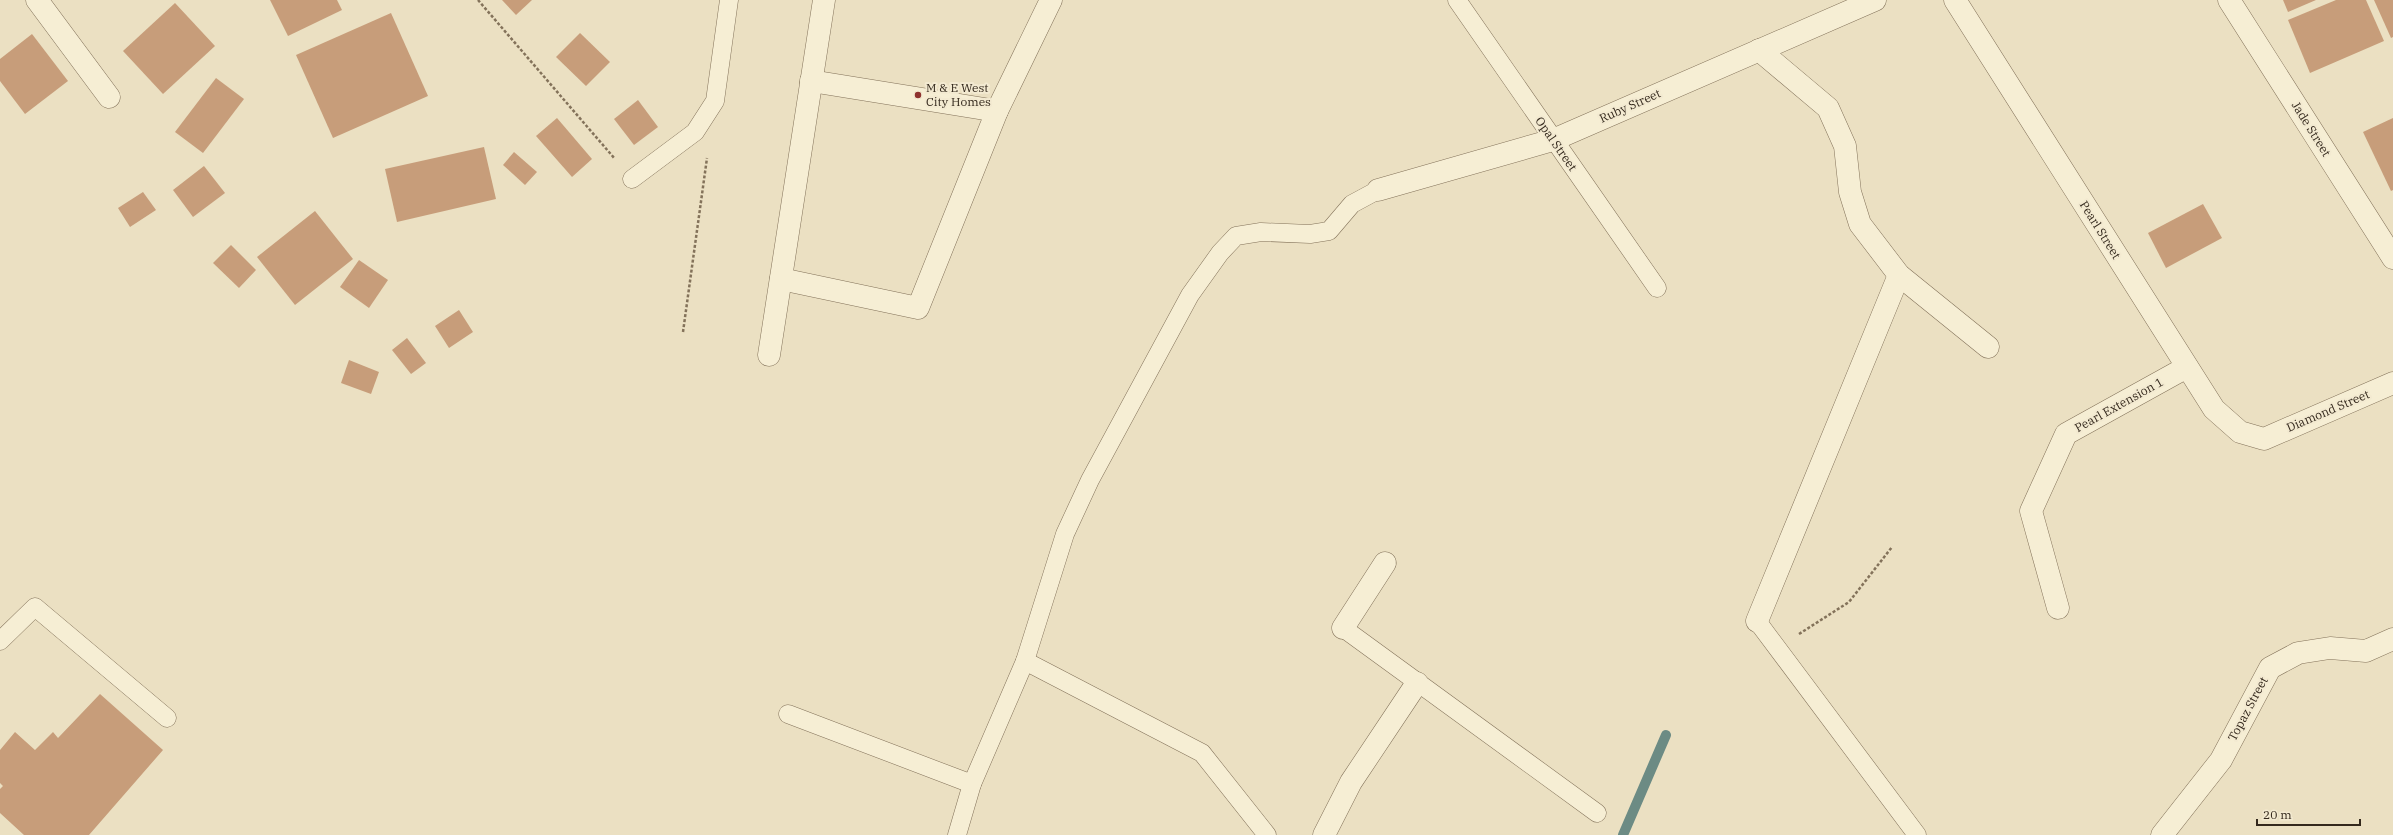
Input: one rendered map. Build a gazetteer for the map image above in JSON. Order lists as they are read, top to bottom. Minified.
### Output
{"streets":{"street":["Ruby Street","Jade Street","Pearl Street","Pearl Extension 1","Diamond Street","Topaz Street"],"lane":["Opal Street"]},"crossings":[["Ruby Street","Opal Street"],["Pearl Street","Pearl Extension 1"],["Pearl Street","Diamond Street"]],"places":["M & E West City Homes"],"scale_bar":"20 m"}
